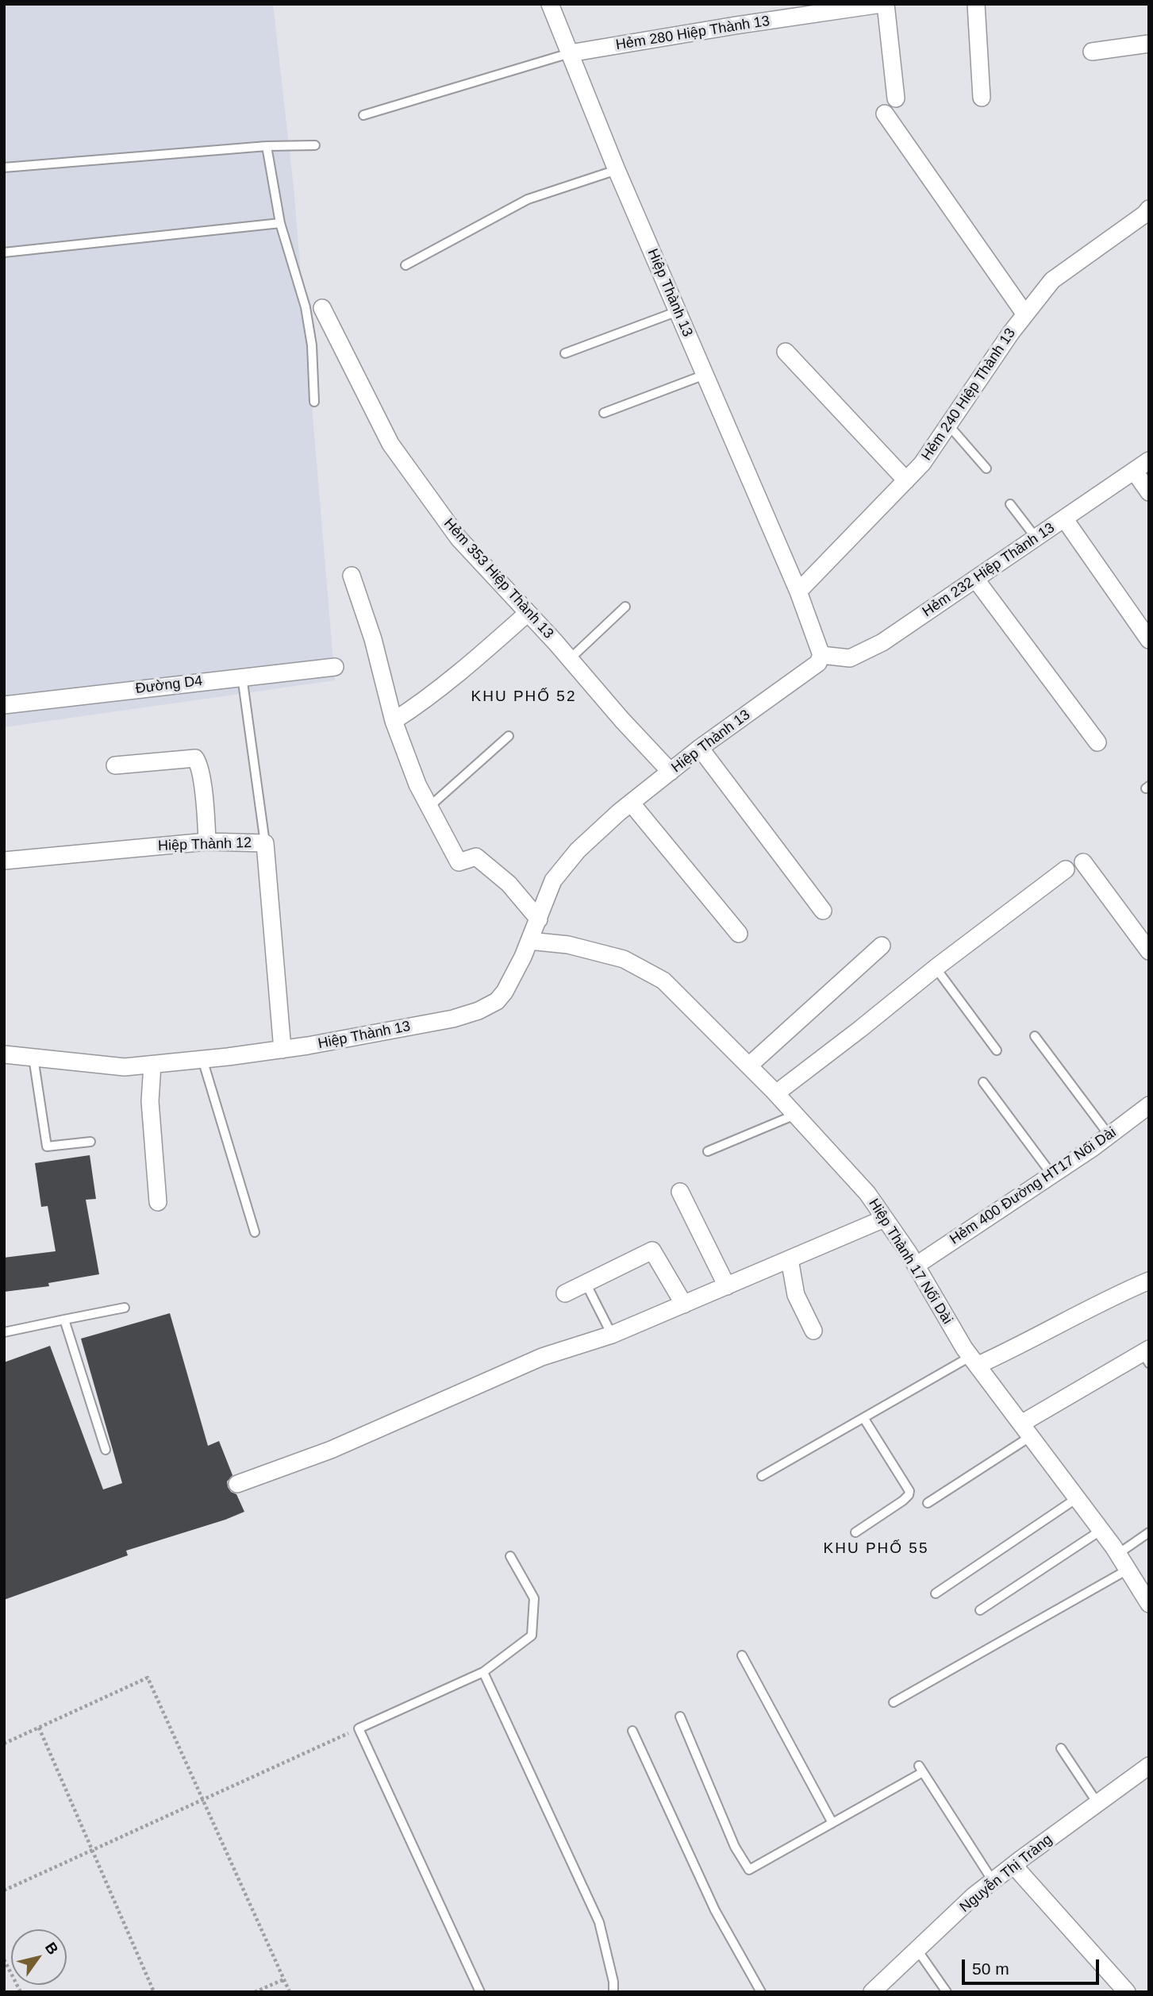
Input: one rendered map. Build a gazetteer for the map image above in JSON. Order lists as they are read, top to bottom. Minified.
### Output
{"streets":{"street":["Hẻm 280 Hiệp Thành 13","Hiệp Thành 13","Hẻm 240 Hiệp Thành 13","Hẻm 232 Hiệp Thành 13","Hẻm 353 Hiệp Thành 13","Đường D4","Hiệp Thành 12","Hẻm 400 Đường HT17 Nối Dài","Hiệp Thành 17 Nối Dài","Nguyễn Thị Tràng"]},"crossings":[["Hẻm 280 Hiệp Thành 13","Hiệp Thành 13"],["Hiệp Thành 13","Hẻm 240 Hiệp Thành 13"],["Hiệp Thành 13","Hẻm 232 Hiệp Thành 13"],["Hiệp Thành 13","Hẻm 353 Hiệp Thành 13"],["Hiệp Thành 13","Hiệp Thành 12"],["Hiệp Thành 13","Hiệp Thành 17 Nối Dài"],["Hẻm 400 Đường HT17 Nối Dài","Hiệp Thành 17 Nối Dài"]],"districts":["KHU PHỐ 52","KHU PHỐ 55"],"scale_bar":"50 m","north":"top right"}
